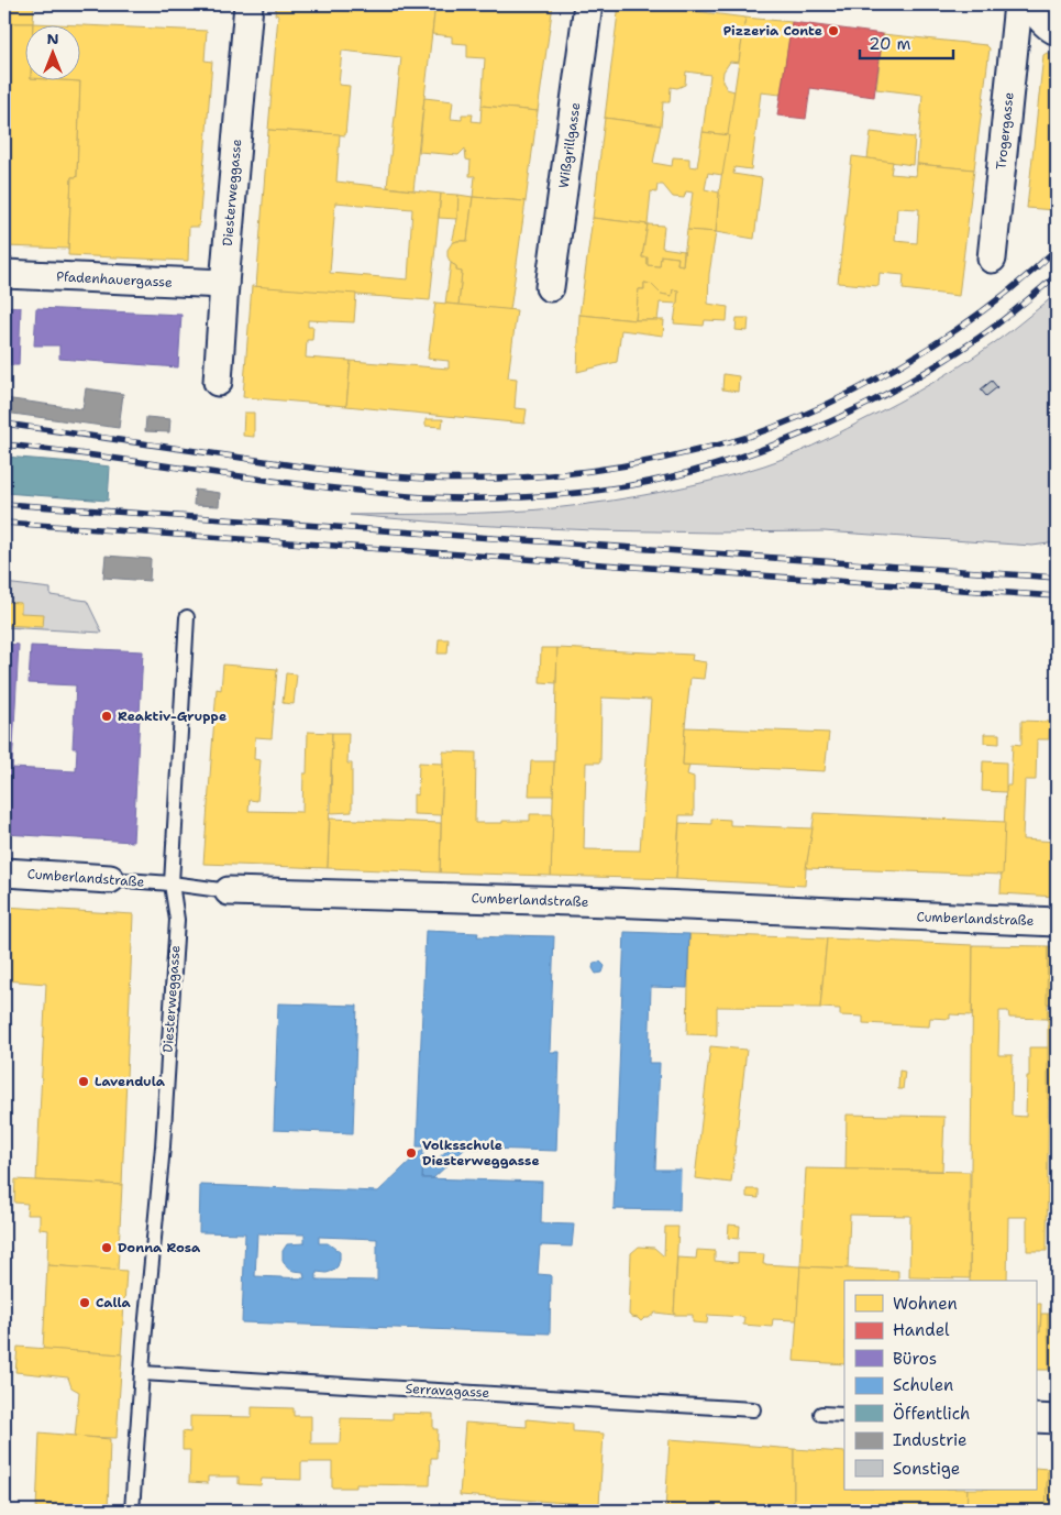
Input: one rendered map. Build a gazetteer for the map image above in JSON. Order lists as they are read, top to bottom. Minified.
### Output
{"streets":{"street":["Trogergasse","Wißgrillgasse","Diesterweggasse","Pfadenhauergasse","Cumberlandstraße"],"lane":["Serravagasse"]},"crossings":[["Diesterweggasse","Pfadenhauergasse"],["Diesterweggasse","Cumberlandstraße"],["Diesterweggasse","Serravagasse"]],"places":["Pizzeria Conte","Reaktiv-Gruppe","Lavendula","Volksschule Diesterweggasse","Donna Rosa","Calla"],"legend":["Wohnen","Handel","Büros","Schulen","Öffentlich","Industrie","Sonstige"],"scale_bar":"20 m","north":"top"}
